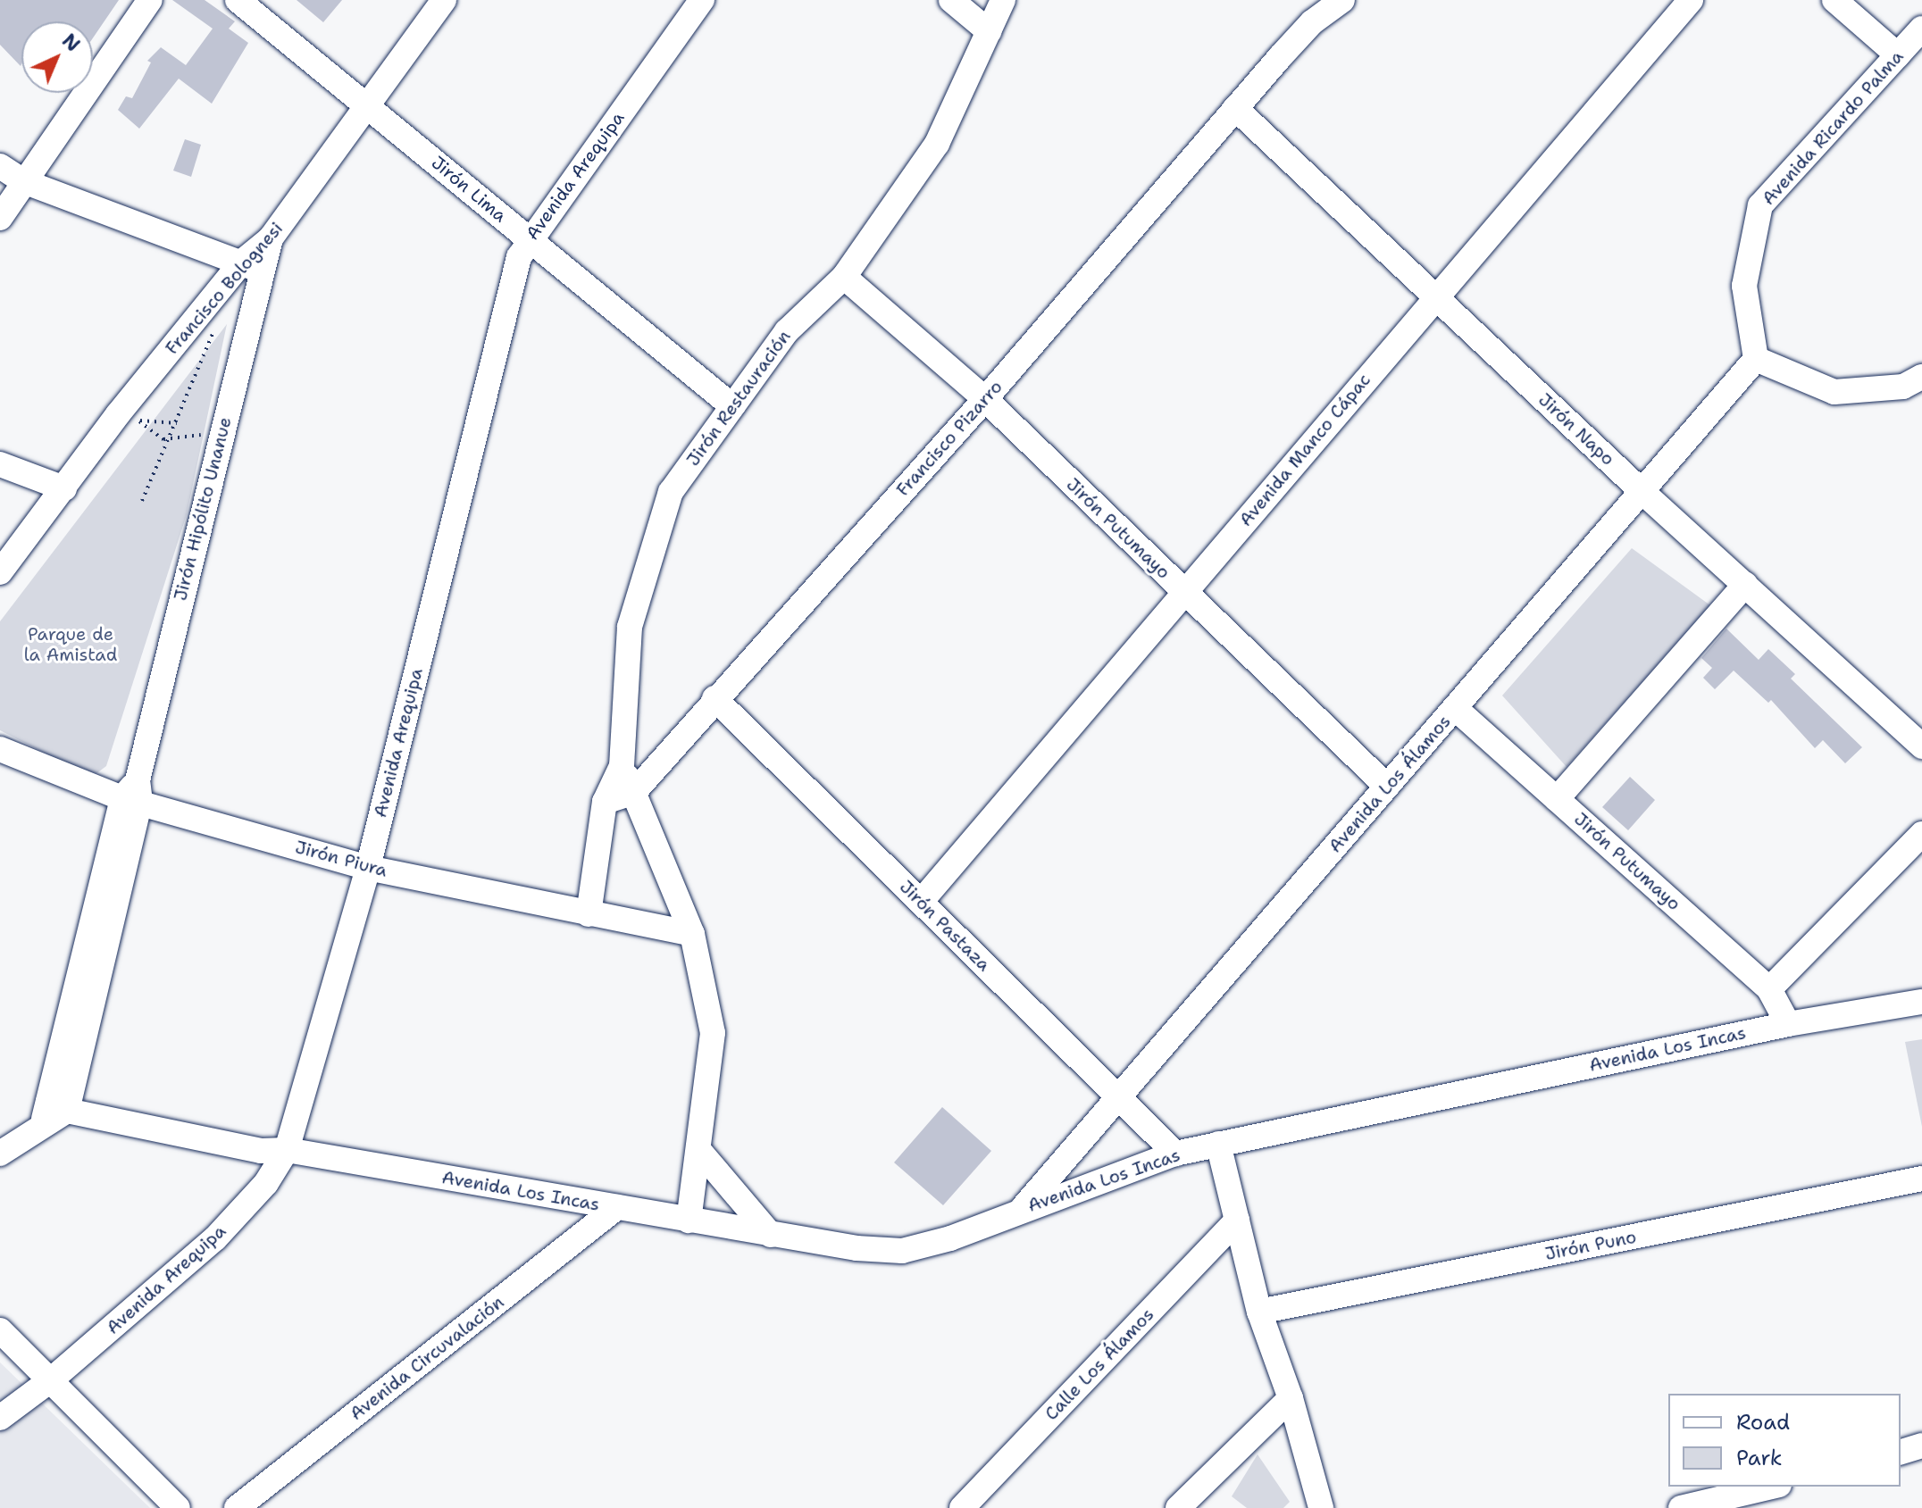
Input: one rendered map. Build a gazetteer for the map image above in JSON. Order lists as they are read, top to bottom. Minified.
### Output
{"streets":{"street":["Avenida Ricardo Palma","Avenida Arequipa","Jirón Lima","Francisco Bolognesi","Jirón Restauración","Jirón Napo","Francisco Pizarro","Avenida Manco Cápac","Jirón Hipólito Unanue","Jirón Putumayo","Avenida Los Álamos","Jirón Piura","Jirón Pastaza","Avenida Los Incas","Jirón Puno","Avenida Circuvalación","Calle Los Álamos"]},"crossings":[["Avenida Ricardo Palma","Avenida Los Álamos"],["Avenida Arequipa","Jirón Lima"],["Avenida Arequipa","Jirón Piura"],["Avenida Arequipa","Avenida Los Incas"],["Jirón Lima","Francisco Bolognesi"],["Jirón Lima","Jirón Restauración"],["Francisco Bolognesi","Jirón Hipólito Unanue"],["Jirón Restauración","Francisco Pizarro"],["Jirón Restauración","Jirón Putumayo"],["Jirón Restauración","Jirón Piura"],["Jirón Restauración","Avenida Los Incas"],["Jirón Napo","Francisco Pizarro"],["Jirón Napo","Avenida Manco Cápac"],["Jirón Napo","Avenida Los Álamos"],["Francisco Pizarro","Jirón Putumayo"],["Francisco Pizarro","Jirón Pastaza"],["Avenida Manco Cápac","Jirón Putumayo"],["Avenida Manco Cápac","Jirón Pastaza"],["Jirón Hipólito Unanue","Jirón Piura"],["Jirón Hipólito Unanue","Avenida Los Incas"],["Jirón Putumayo","Avenida Los Álamos"],["Jirón Putumayo","Avenida Los Incas"],["Avenida Los Álamos","Jirón Pastaza"],["Avenida Los Álamos","Avenida Los Incas"],["Jirón Pastaza","Avenida Los Incas"],["Avenida Los Incas","Avenida Circuvalación"]],"parks":["Parque de la Amistad"],"legend":["Road","Park"],"north":"top right"}
